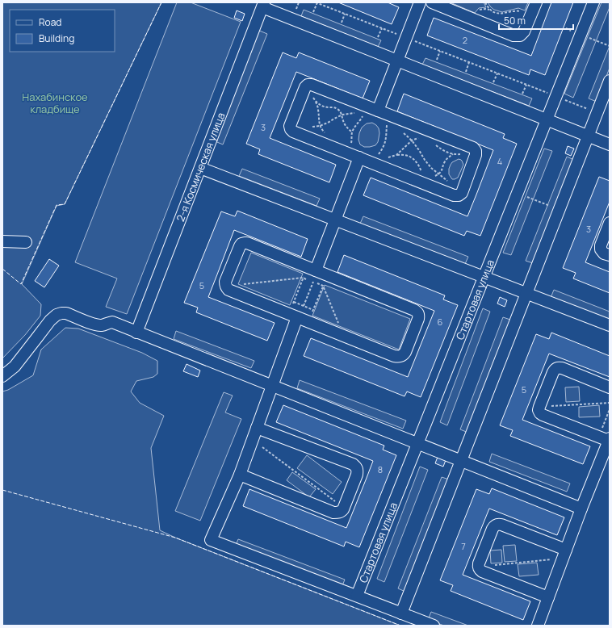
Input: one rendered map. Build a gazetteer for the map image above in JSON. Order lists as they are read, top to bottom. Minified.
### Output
{"streets":{"street":["2-я Космическая улица","Стартовая улица"]},"parks":["Нахабинское кладбище"],"house_numbers":["2","3","4","3","5","6","5","8","7"],"legend":["Road","Building"],"scale_bar":"50 m"}
